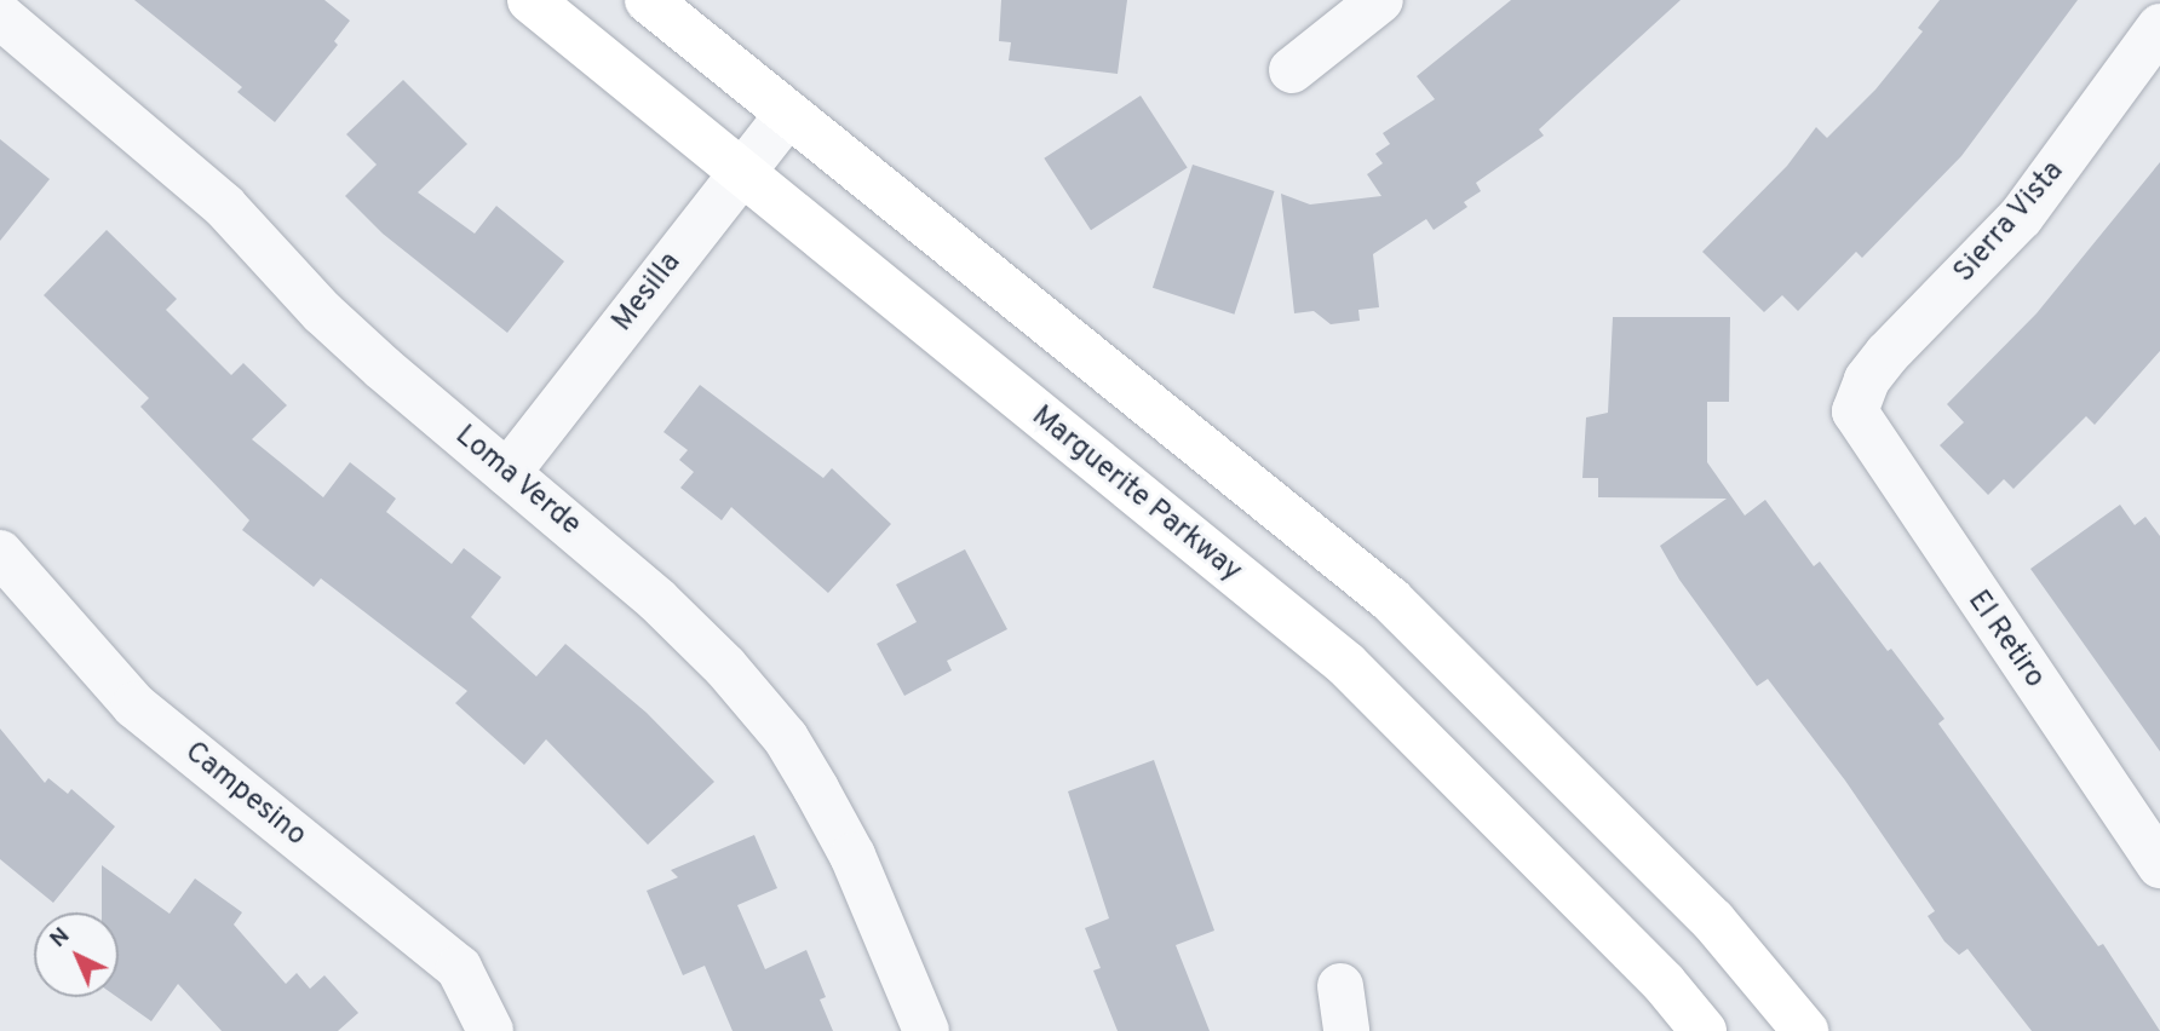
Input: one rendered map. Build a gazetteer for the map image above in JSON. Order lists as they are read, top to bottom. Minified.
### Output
{"streets":{"main road":["Marguerite Parkway"],"street":["Sierra Vista","Mesilla","Loma Verde","El Retiro","Campesino"]},"crossings":[["Sierra Vista","El Retiro"],["Mesilla","Loma Verde"],["Mesilla","Marguerite Parkway"]],"north":"top left"}
